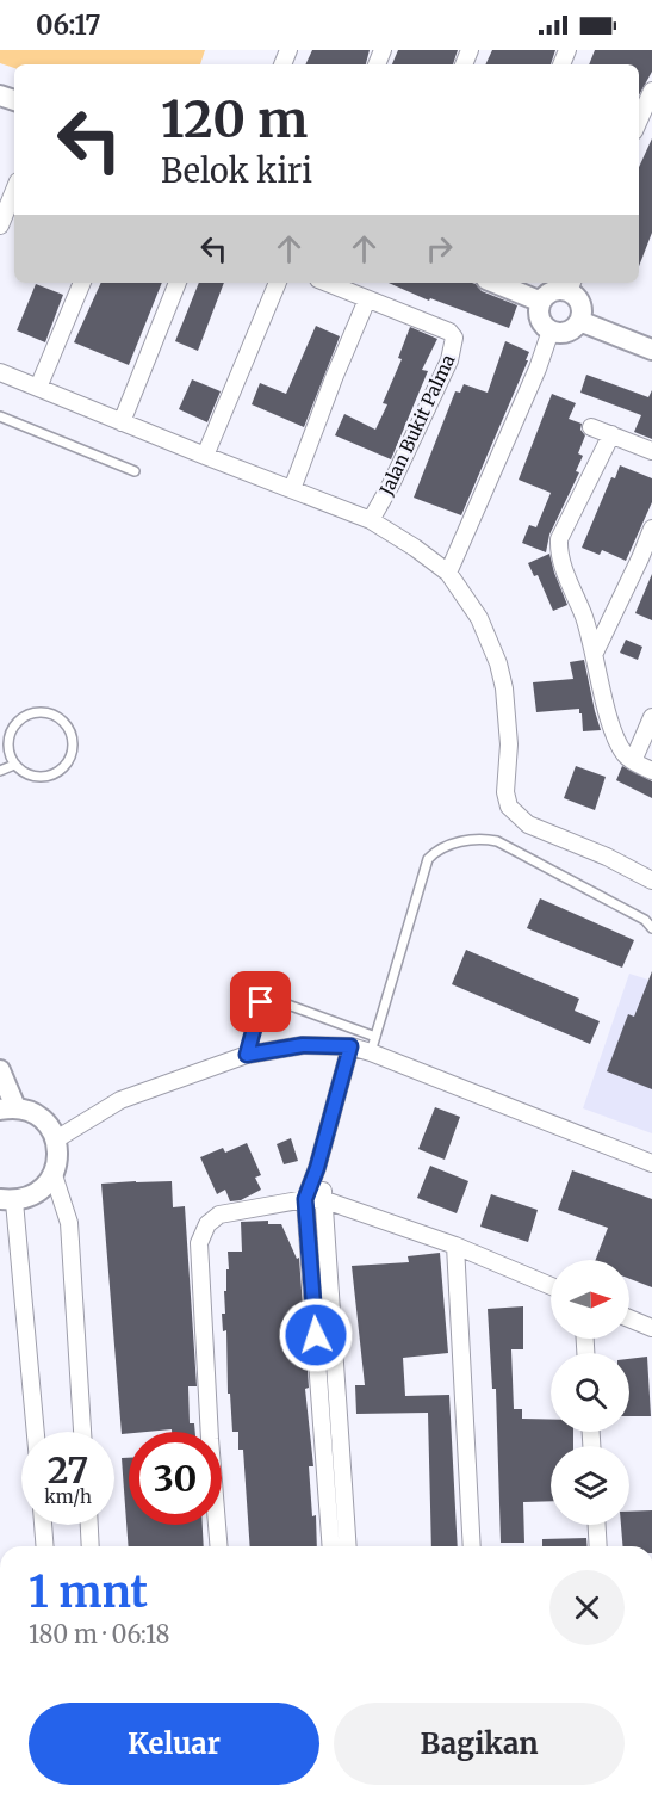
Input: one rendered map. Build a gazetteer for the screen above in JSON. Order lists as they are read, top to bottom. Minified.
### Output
{"streets":{"street":["Jalan Bukit Palma"]},"north":"right","page":{"status":"06:17","turn":["120 m","Belok kiri"],"speed":"27 km/h","limit":"30","heading":["1 mnt","180 m · 06:18"],"buttons":["Keluar","Bagikan"]}}
